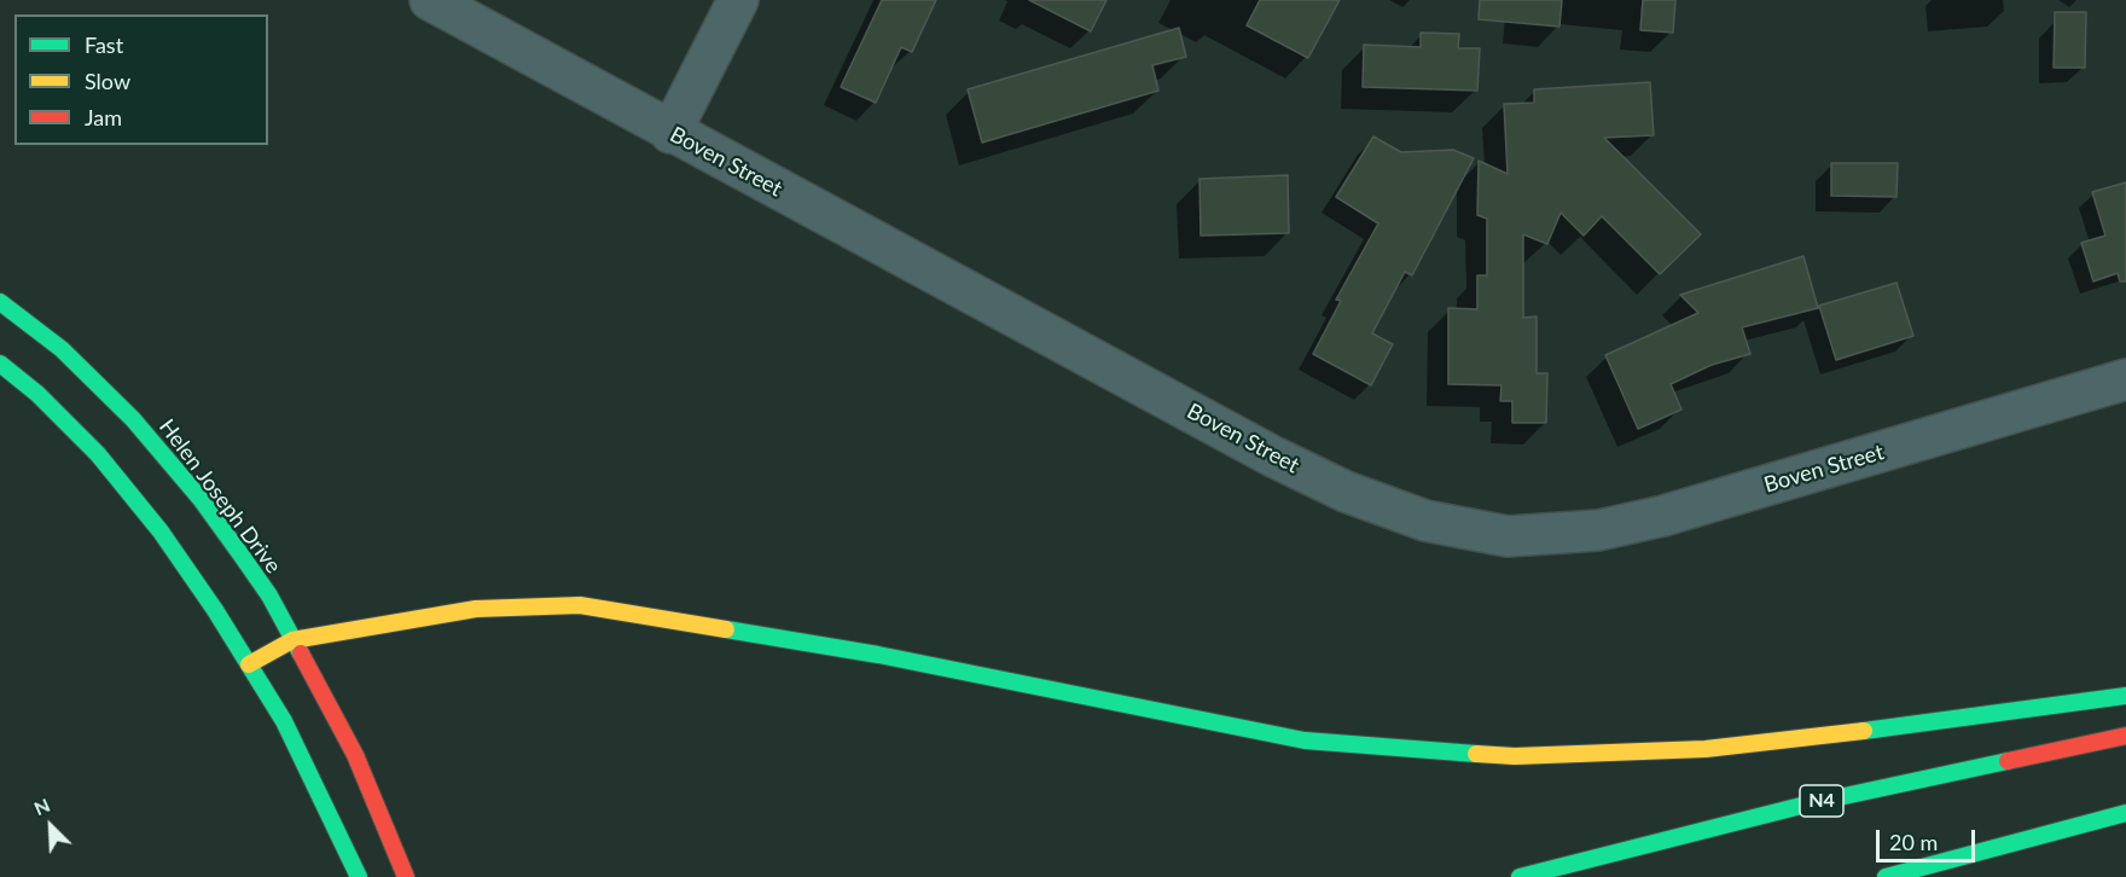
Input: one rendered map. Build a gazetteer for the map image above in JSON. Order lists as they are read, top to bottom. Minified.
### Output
{"streets":{"main road":["Helen Joseph Drive","N4"],"street":["Boven Street"]},"legend":["Fast","Slow","Jam"],"scale_bar":"20 m","north":"top left"}
